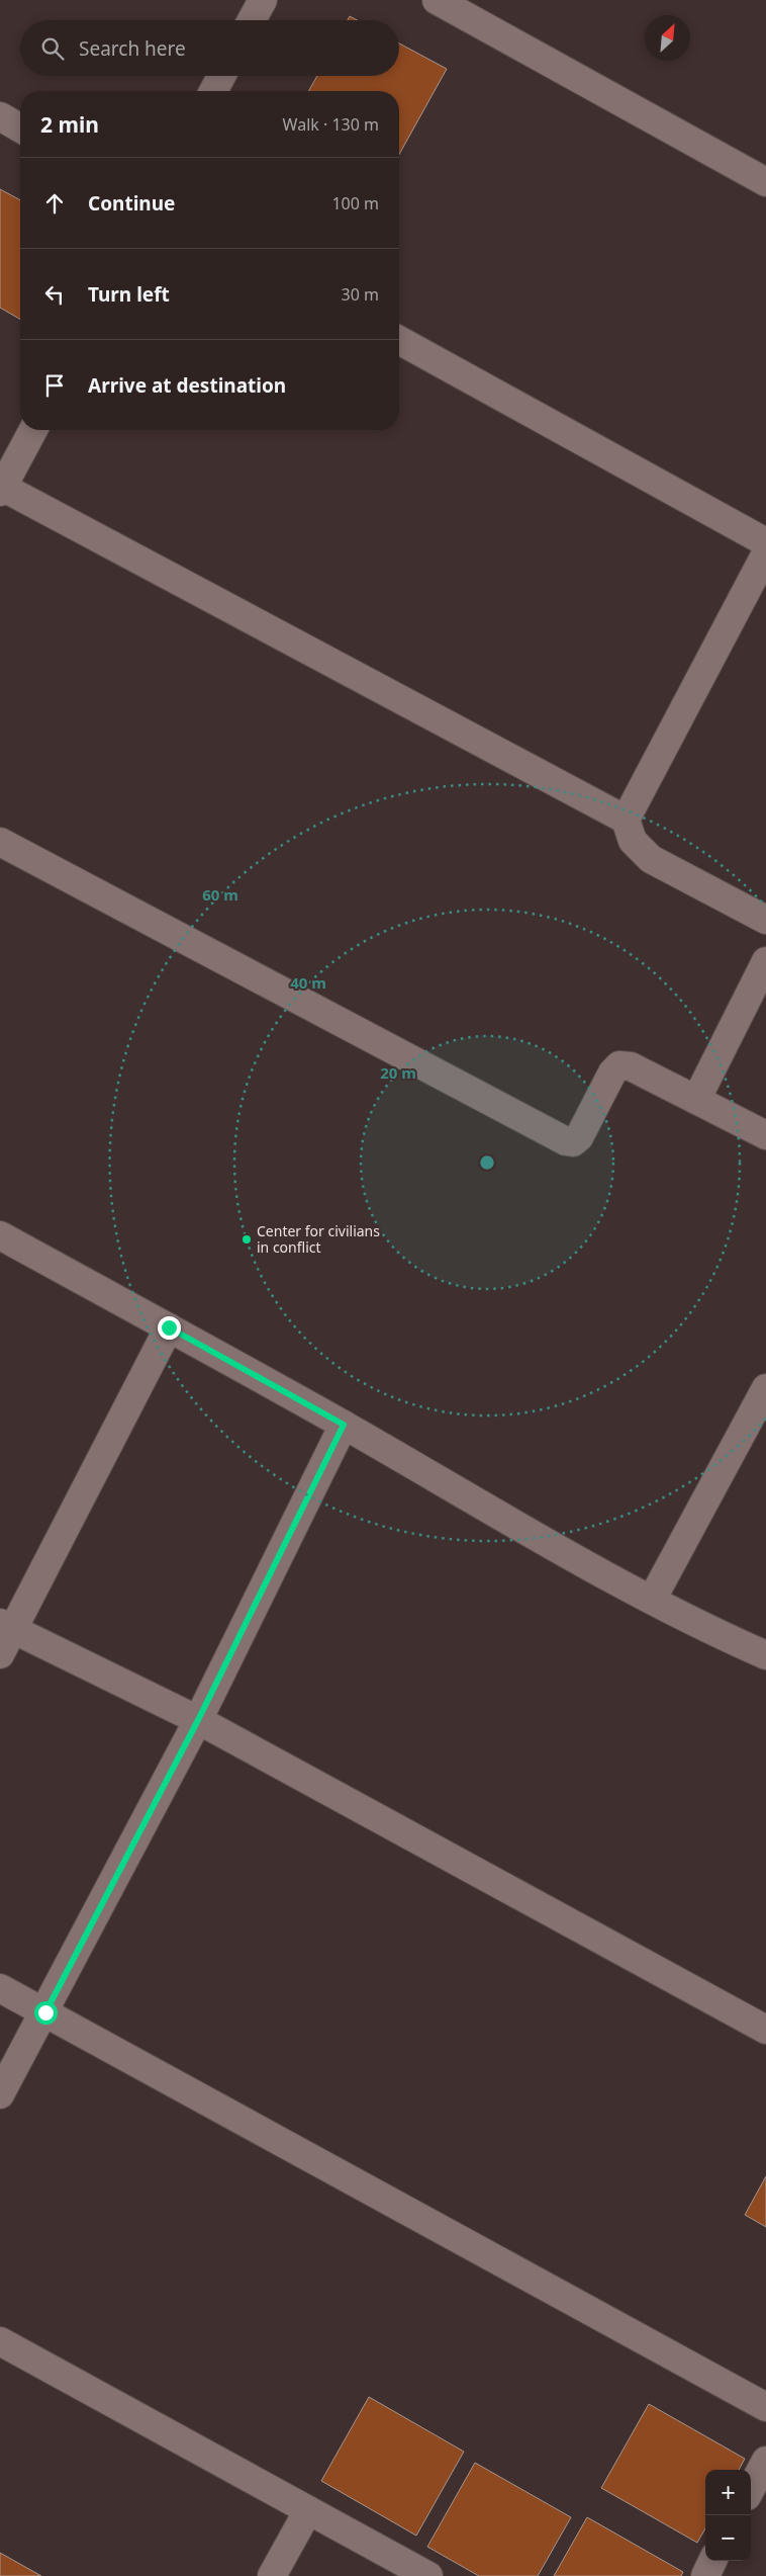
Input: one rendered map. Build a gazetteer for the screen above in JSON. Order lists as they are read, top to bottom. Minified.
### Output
{"places":["Center for civilians in conflict"],"north":"top right","page":{"search":"Search here","heading":["2 min","Walk · 130 m"],"list":[["Continue","100 m"],["Turn left","30 m"],"Arrive at destination"],"map_buttons":["+","−"]},"rings":["60 m","40 m","20 m"]}
